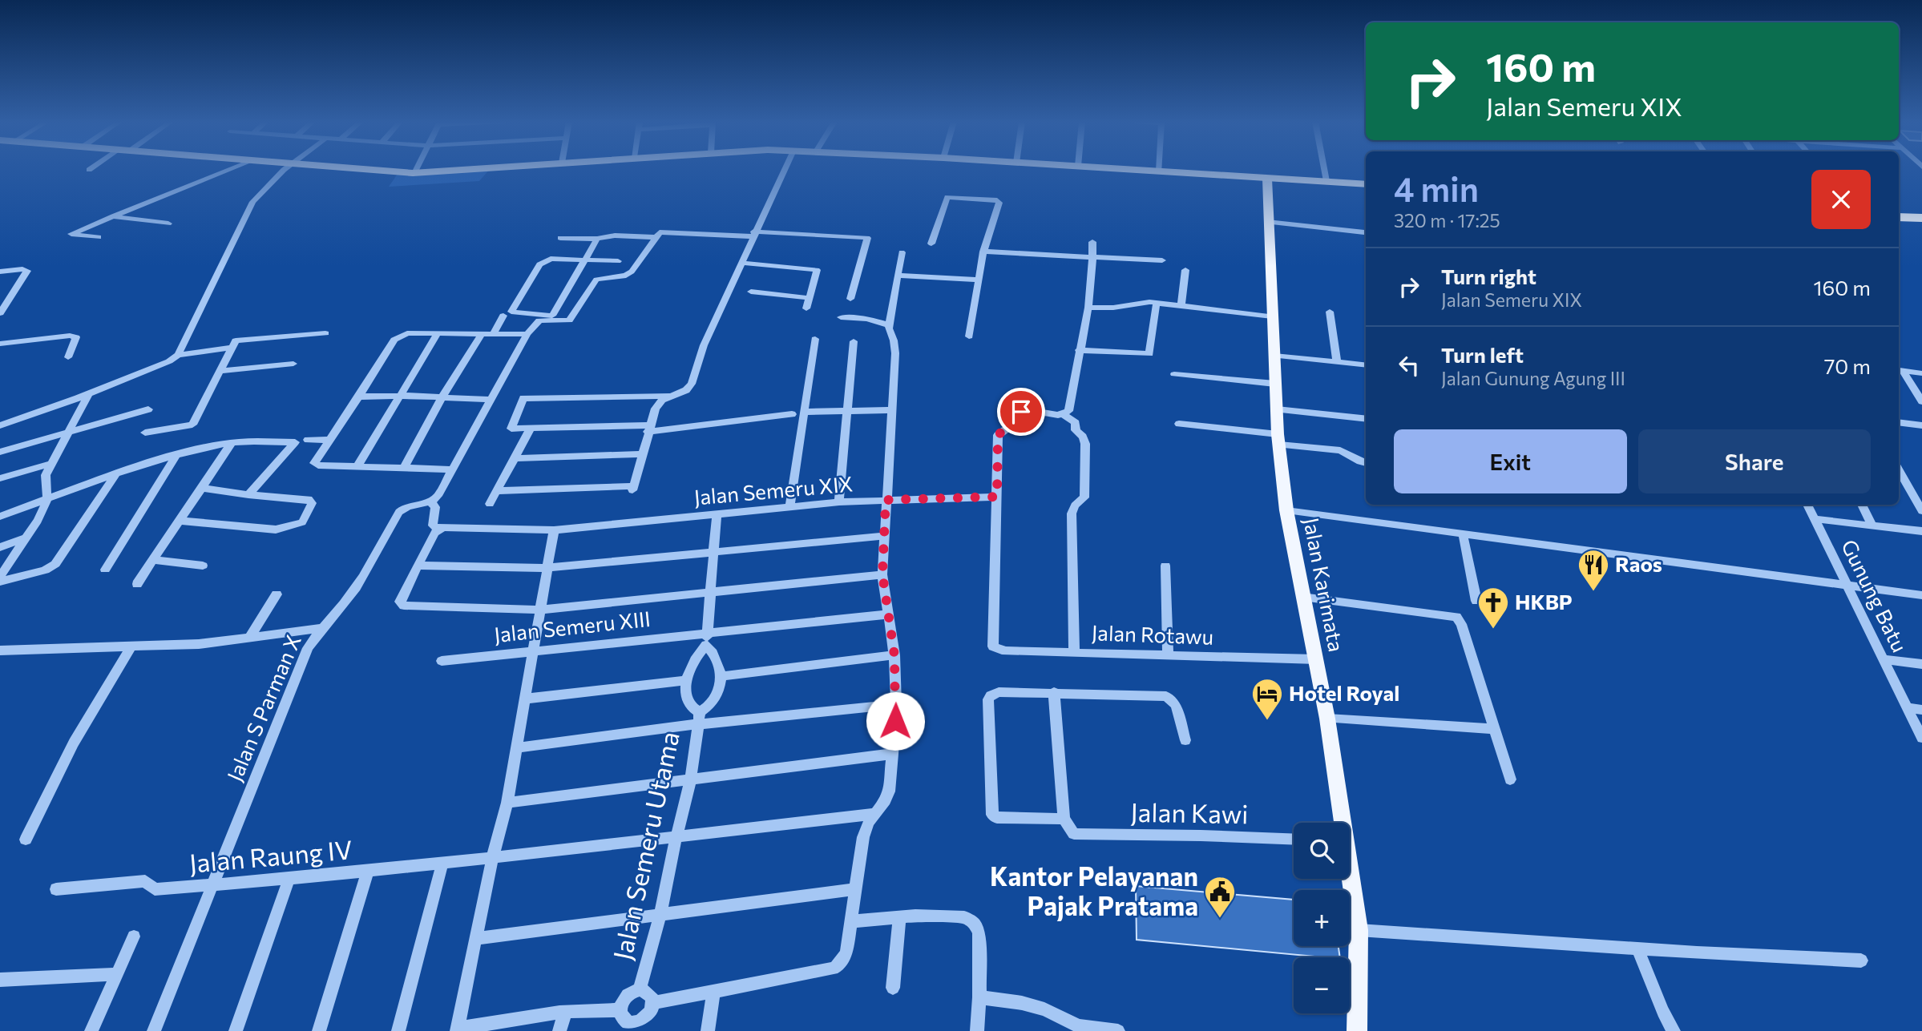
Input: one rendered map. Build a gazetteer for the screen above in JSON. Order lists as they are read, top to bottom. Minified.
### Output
{"streets":{"main road":["Jalan Karimata"],"street":["Jalan Semeru XIX","Gunung Batu","Jalan Semeru XIII","Jalan Rotawu","Jalan S Parman X","Jalan Kawi","Jalan Semeru Utama","Jalan Raung IV"]},"crossings":[["Jalan Semeru XIX","Jalan Rotawu"],["Jalan Karimata","Jalan Rotawu"],["Jalan S Parman X","Jalan Raung IV"]],"places":{"restaurant":["Raos"],"church":["HKBP"],"hotel":["Hotel Royal"],"public building":["Kantor Pelayanan Pajak Pratama"]},"page":{"turn":["160 m","Jalan Semeru XIX"],"heading":["4 min","320 m · 17:25"],"list":[{"name":"Turn right","note":"Jalan Semeru XIX","value":"160 m"},{"name":"Turn left","note":"Jalan Gunung Agung III","value":"70 m"}],"buttons":["Exit","Share"],"map_buttons":["+","−"]}}
